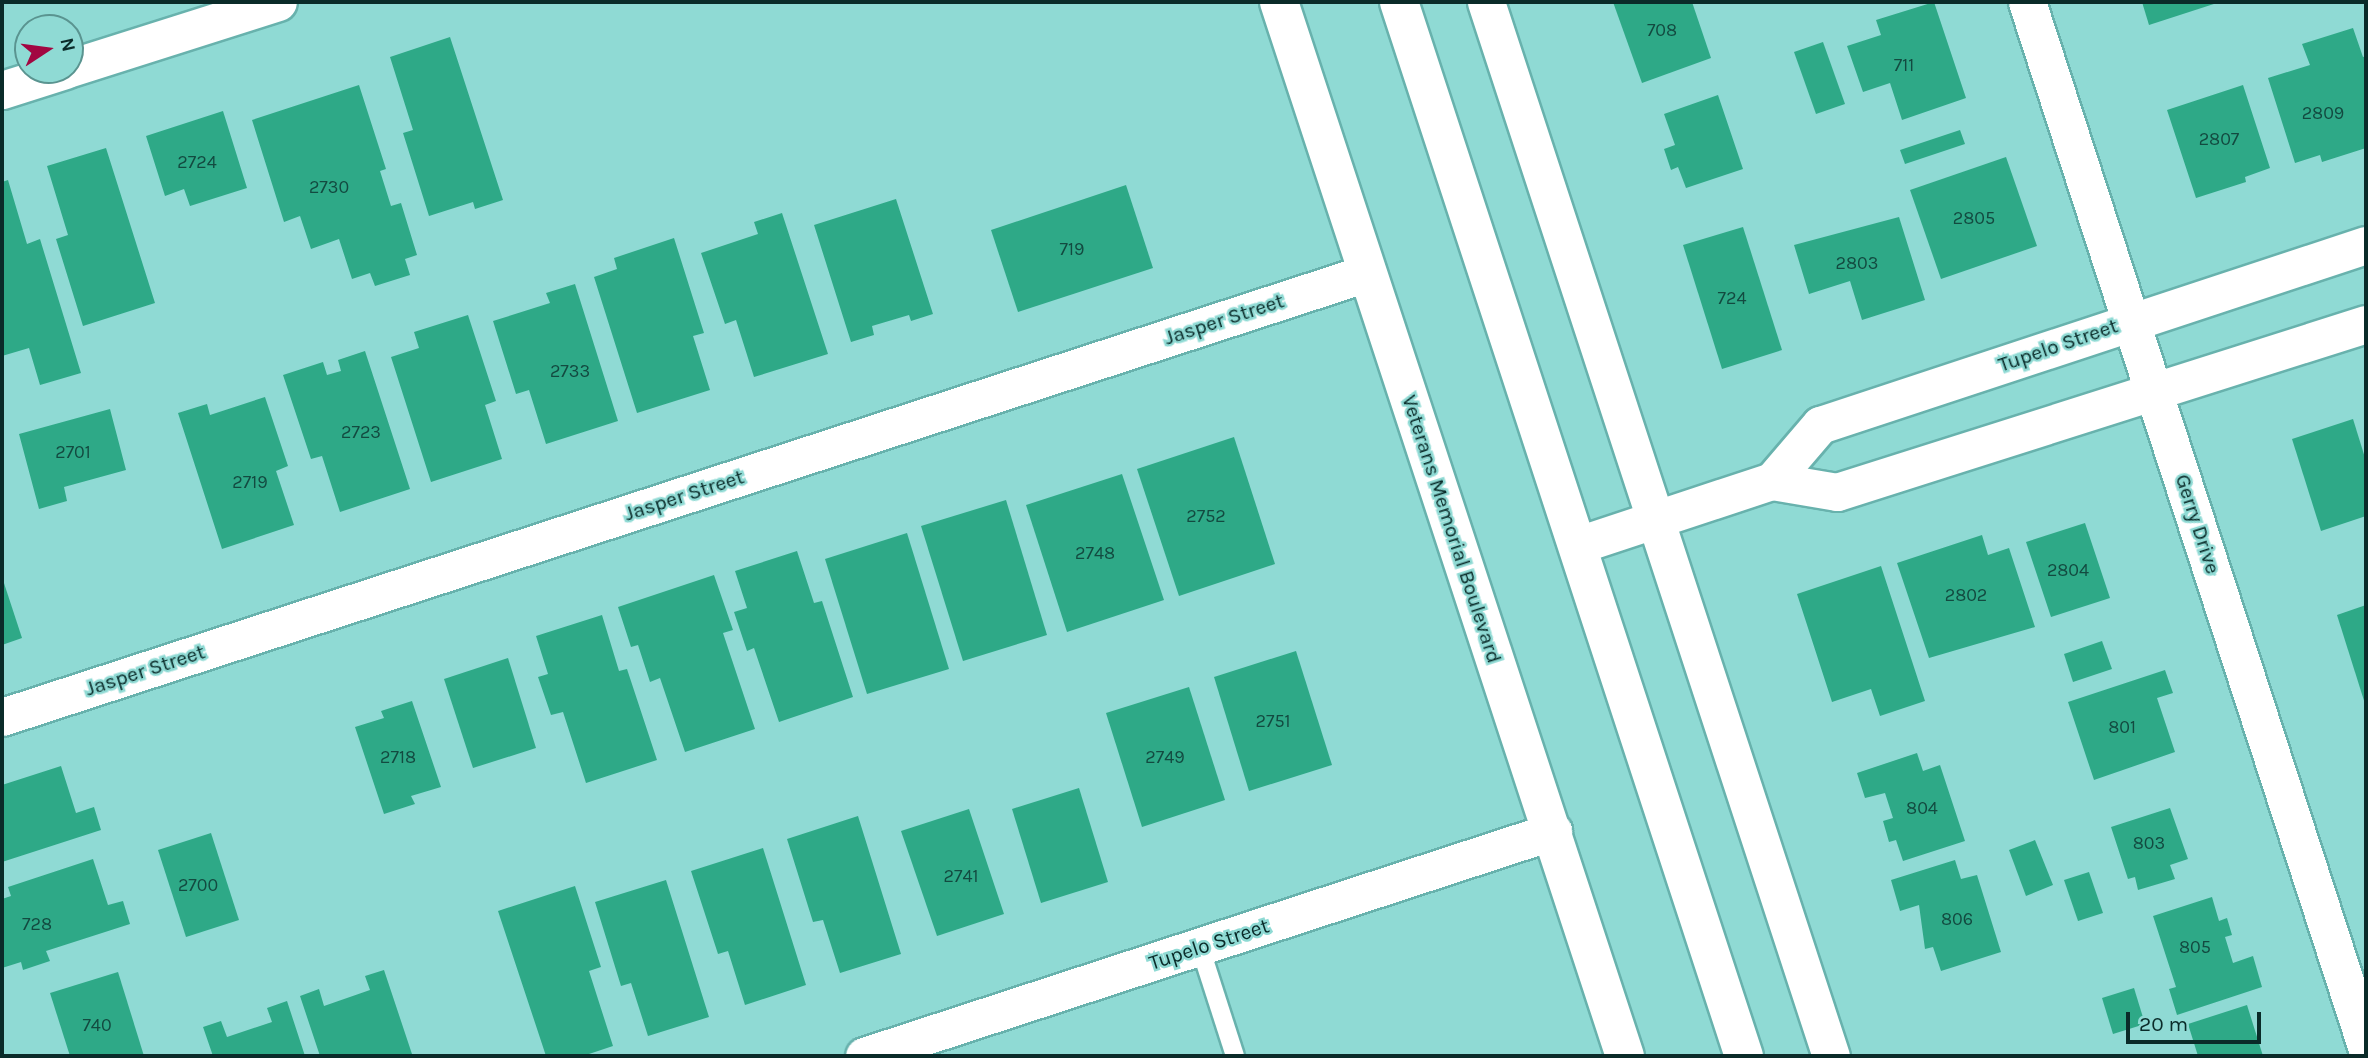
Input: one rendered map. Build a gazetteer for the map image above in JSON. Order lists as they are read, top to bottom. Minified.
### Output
{"streets":{"main road":["Veterans Memorial Boulevard"],"street":["Jasper Street","Tupelo Street","Gerry Drive"]},"crossings":[["Jasper Street","Veterans Memorial Boulevard"],["Tupelo Street","Gerry Drive"],["Tupelo Street","Veterans Memorial Boulevard"]],"house_numbers":["708","711","2809","2807","2724","2730","2805","719","2803","724","2733","2723","2701","2719","2752","2748","2804","2802","2751","801","2718","2749","804","803","2741","2700","806","728","805","740"],"scale_bar":"20 m","north":"right"}
